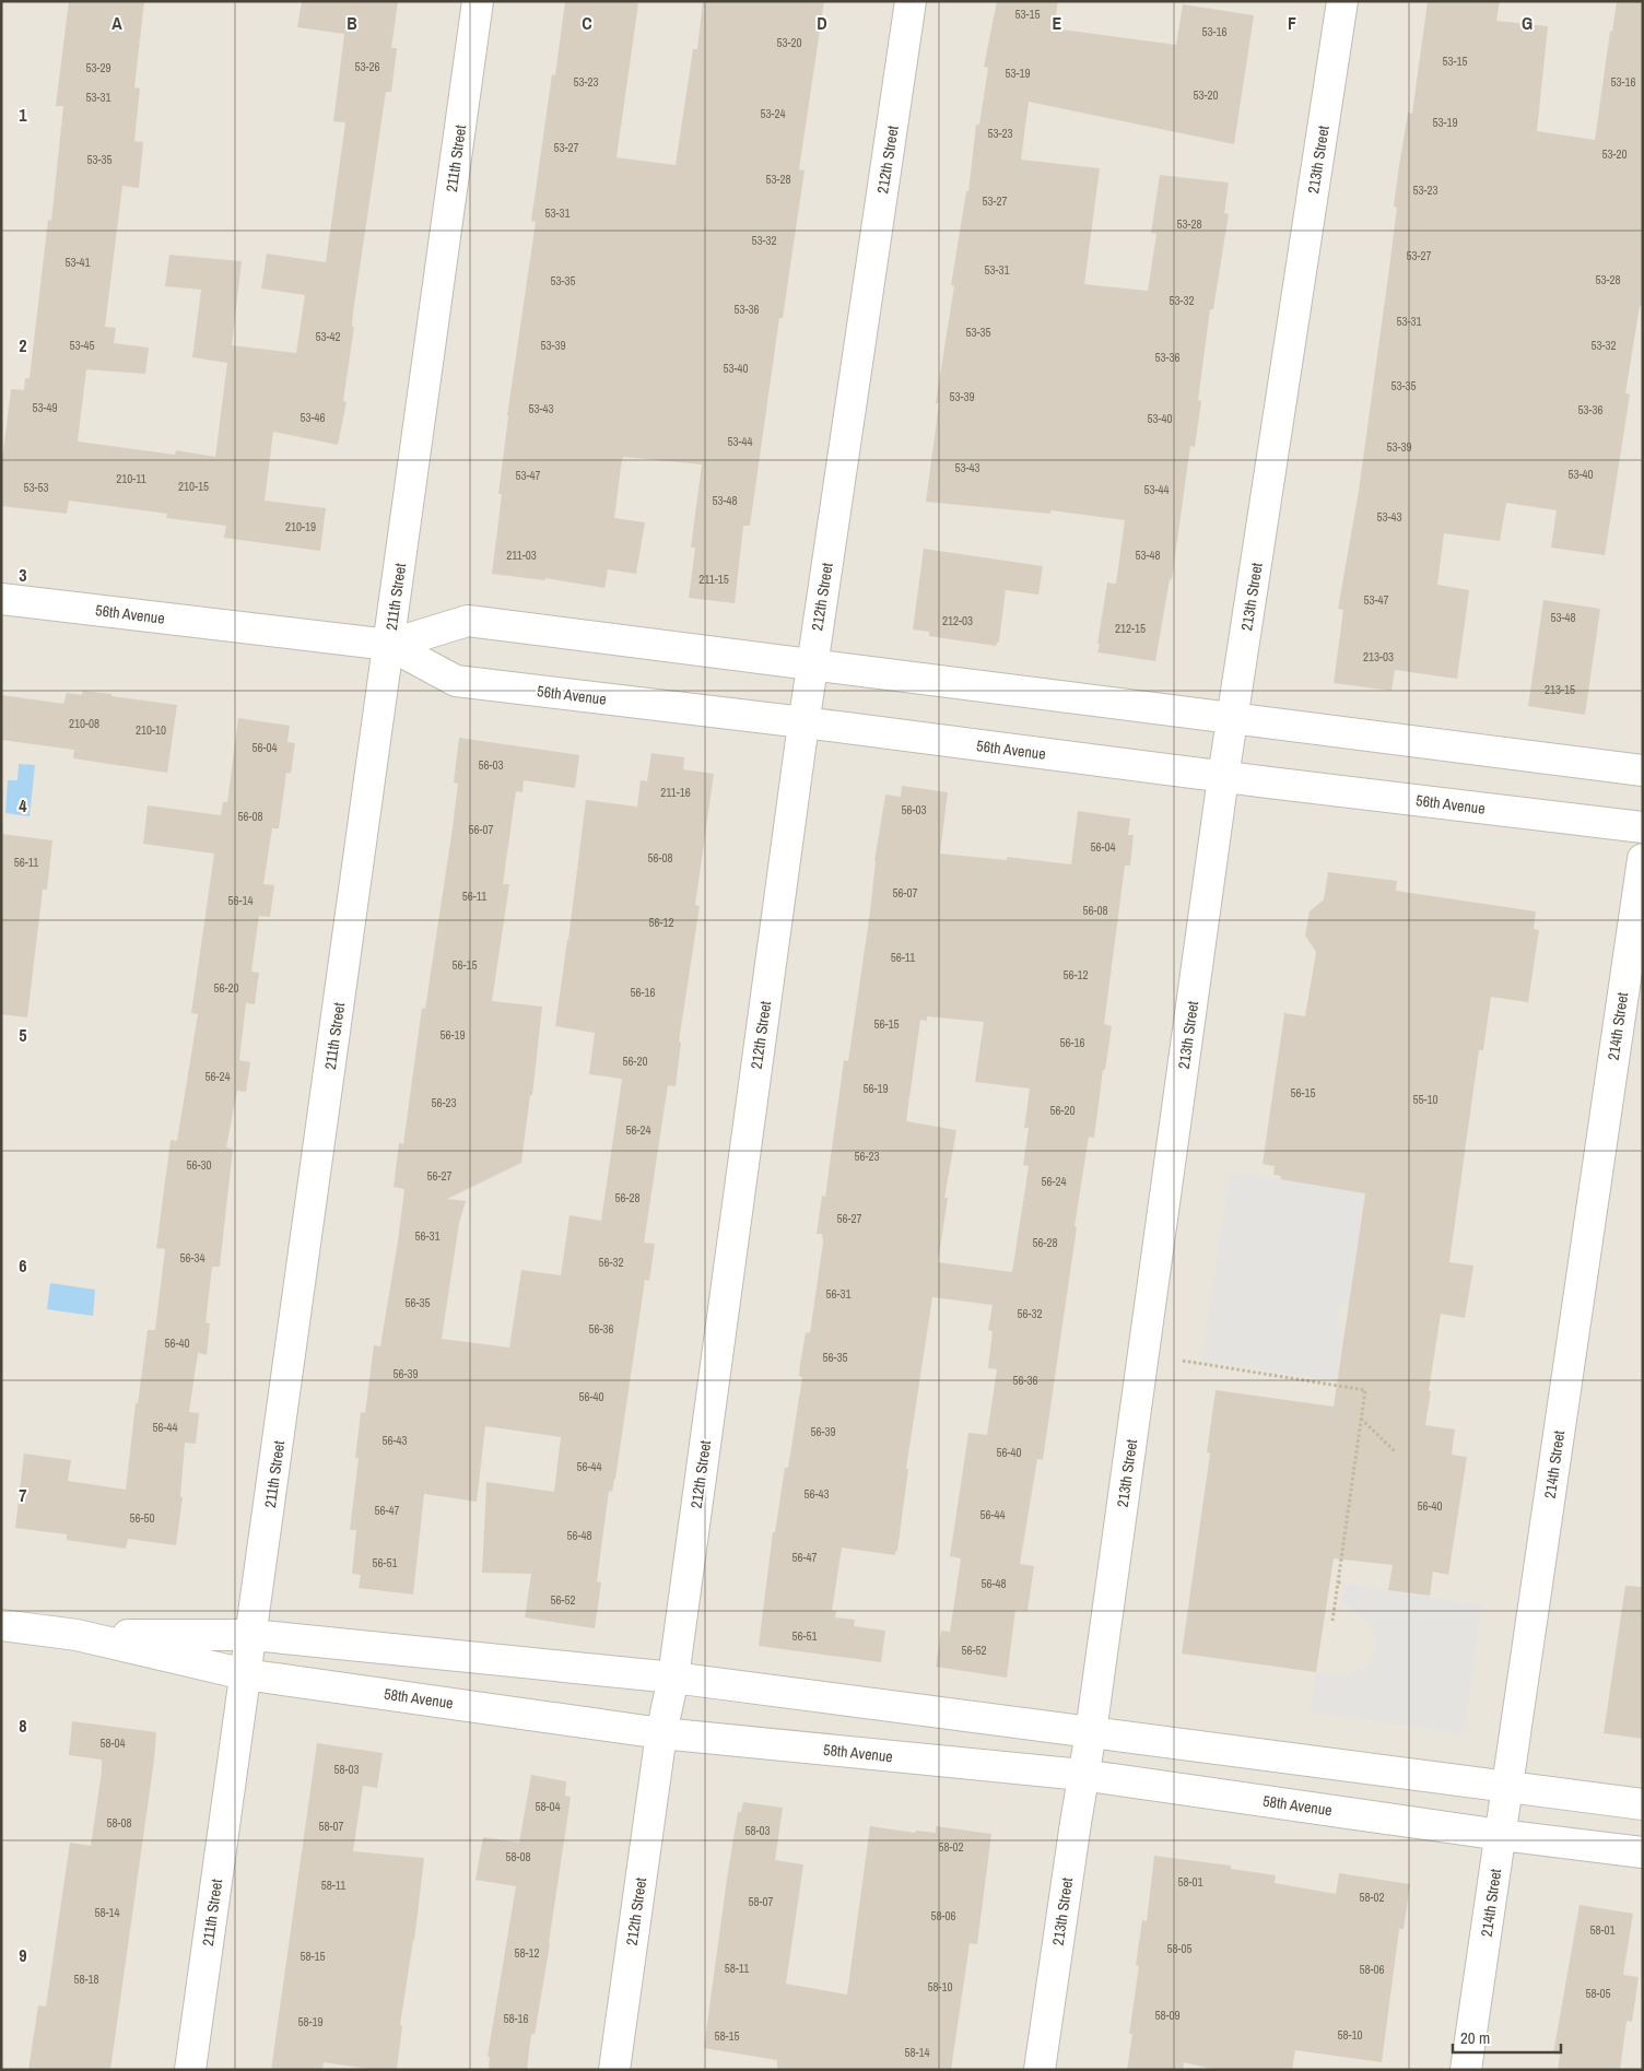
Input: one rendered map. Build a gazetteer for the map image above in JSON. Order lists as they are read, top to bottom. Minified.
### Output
{"streets":{"street":["211th Street","212th Street","213th Street","56th Avenue","214th Street","58th Avenue"]},"crossings":[["211th Street","56th Avenue"],["211th Street","58th Avenue"],["212th Street","56th Avenue"],["212th Street","58th Avenue"],["213th Street","56th Avenue"],["213th Street","58th Avenue"],["214th Street","58th Avenue"]],"house_numbers":["53-15","53-16","53-20","53-15","53-26","53-29","53-19","53-23","53-16","53-20","53-31","53-24","53-19","53-23","53-27","53-20","53-35","53-28","53-23","53-27","53-31","53-28","53-32","53-27","53-41","53-31","53-28","53-35","53-32","53-36","53-31","53-35","53-42","53-45","53-39","53-32","53-36","53-40","53-35","53-39","53-49","53-43","53-36","53-46","53-40","53-44","53-39","53-43","53-40","53-47","210-11","210-15","53-53","53-44","53-48","53-43","210-19","211-03","53-48","211-15","53-47","53-48","212-03","212-15","213-03","213-15","210-08","210-10","56-04","56-03","211-16","56-03","56-08","56-07","56-04","56-08","56-11","56-07","56-11","56-14","56-08","56-12","56-11","56-15","56-12","56-20","56-16","56-15","56-19","56-16","56-20","56-24","56-19","56-15","55-10","56-23","56-20","56-24","56-23","56-30","56-27","56-24","56-28","56-27","56-31","56-28","56-34","56-32","56-31","56-35","56-32","56-36","56-40","56-35","56-39","56-36","56-40","56-44","56-39","56-43","56-40","56-44","56-43","56-40","56-47","56-44","56-50","56-48","56-47","56-51","56-48","56-52","56-51","56-52","58-04","58-03","58-04","58-08","58-07","58-03","58-02","58-08","58-01","58-11","58-02","58-07","58-14","58-06","58-01","58-05","58-12","58-15","58-11","58-06","58-18","58-10","58-05","58-09","58-16","58-19","58-10","58-15","58-14"],"scale_bar":"20 m","grid":{"columns":["A","B","C","D","E","F","G"],"rows":["1","2","3","4","5","6","7","8","9"]}}
